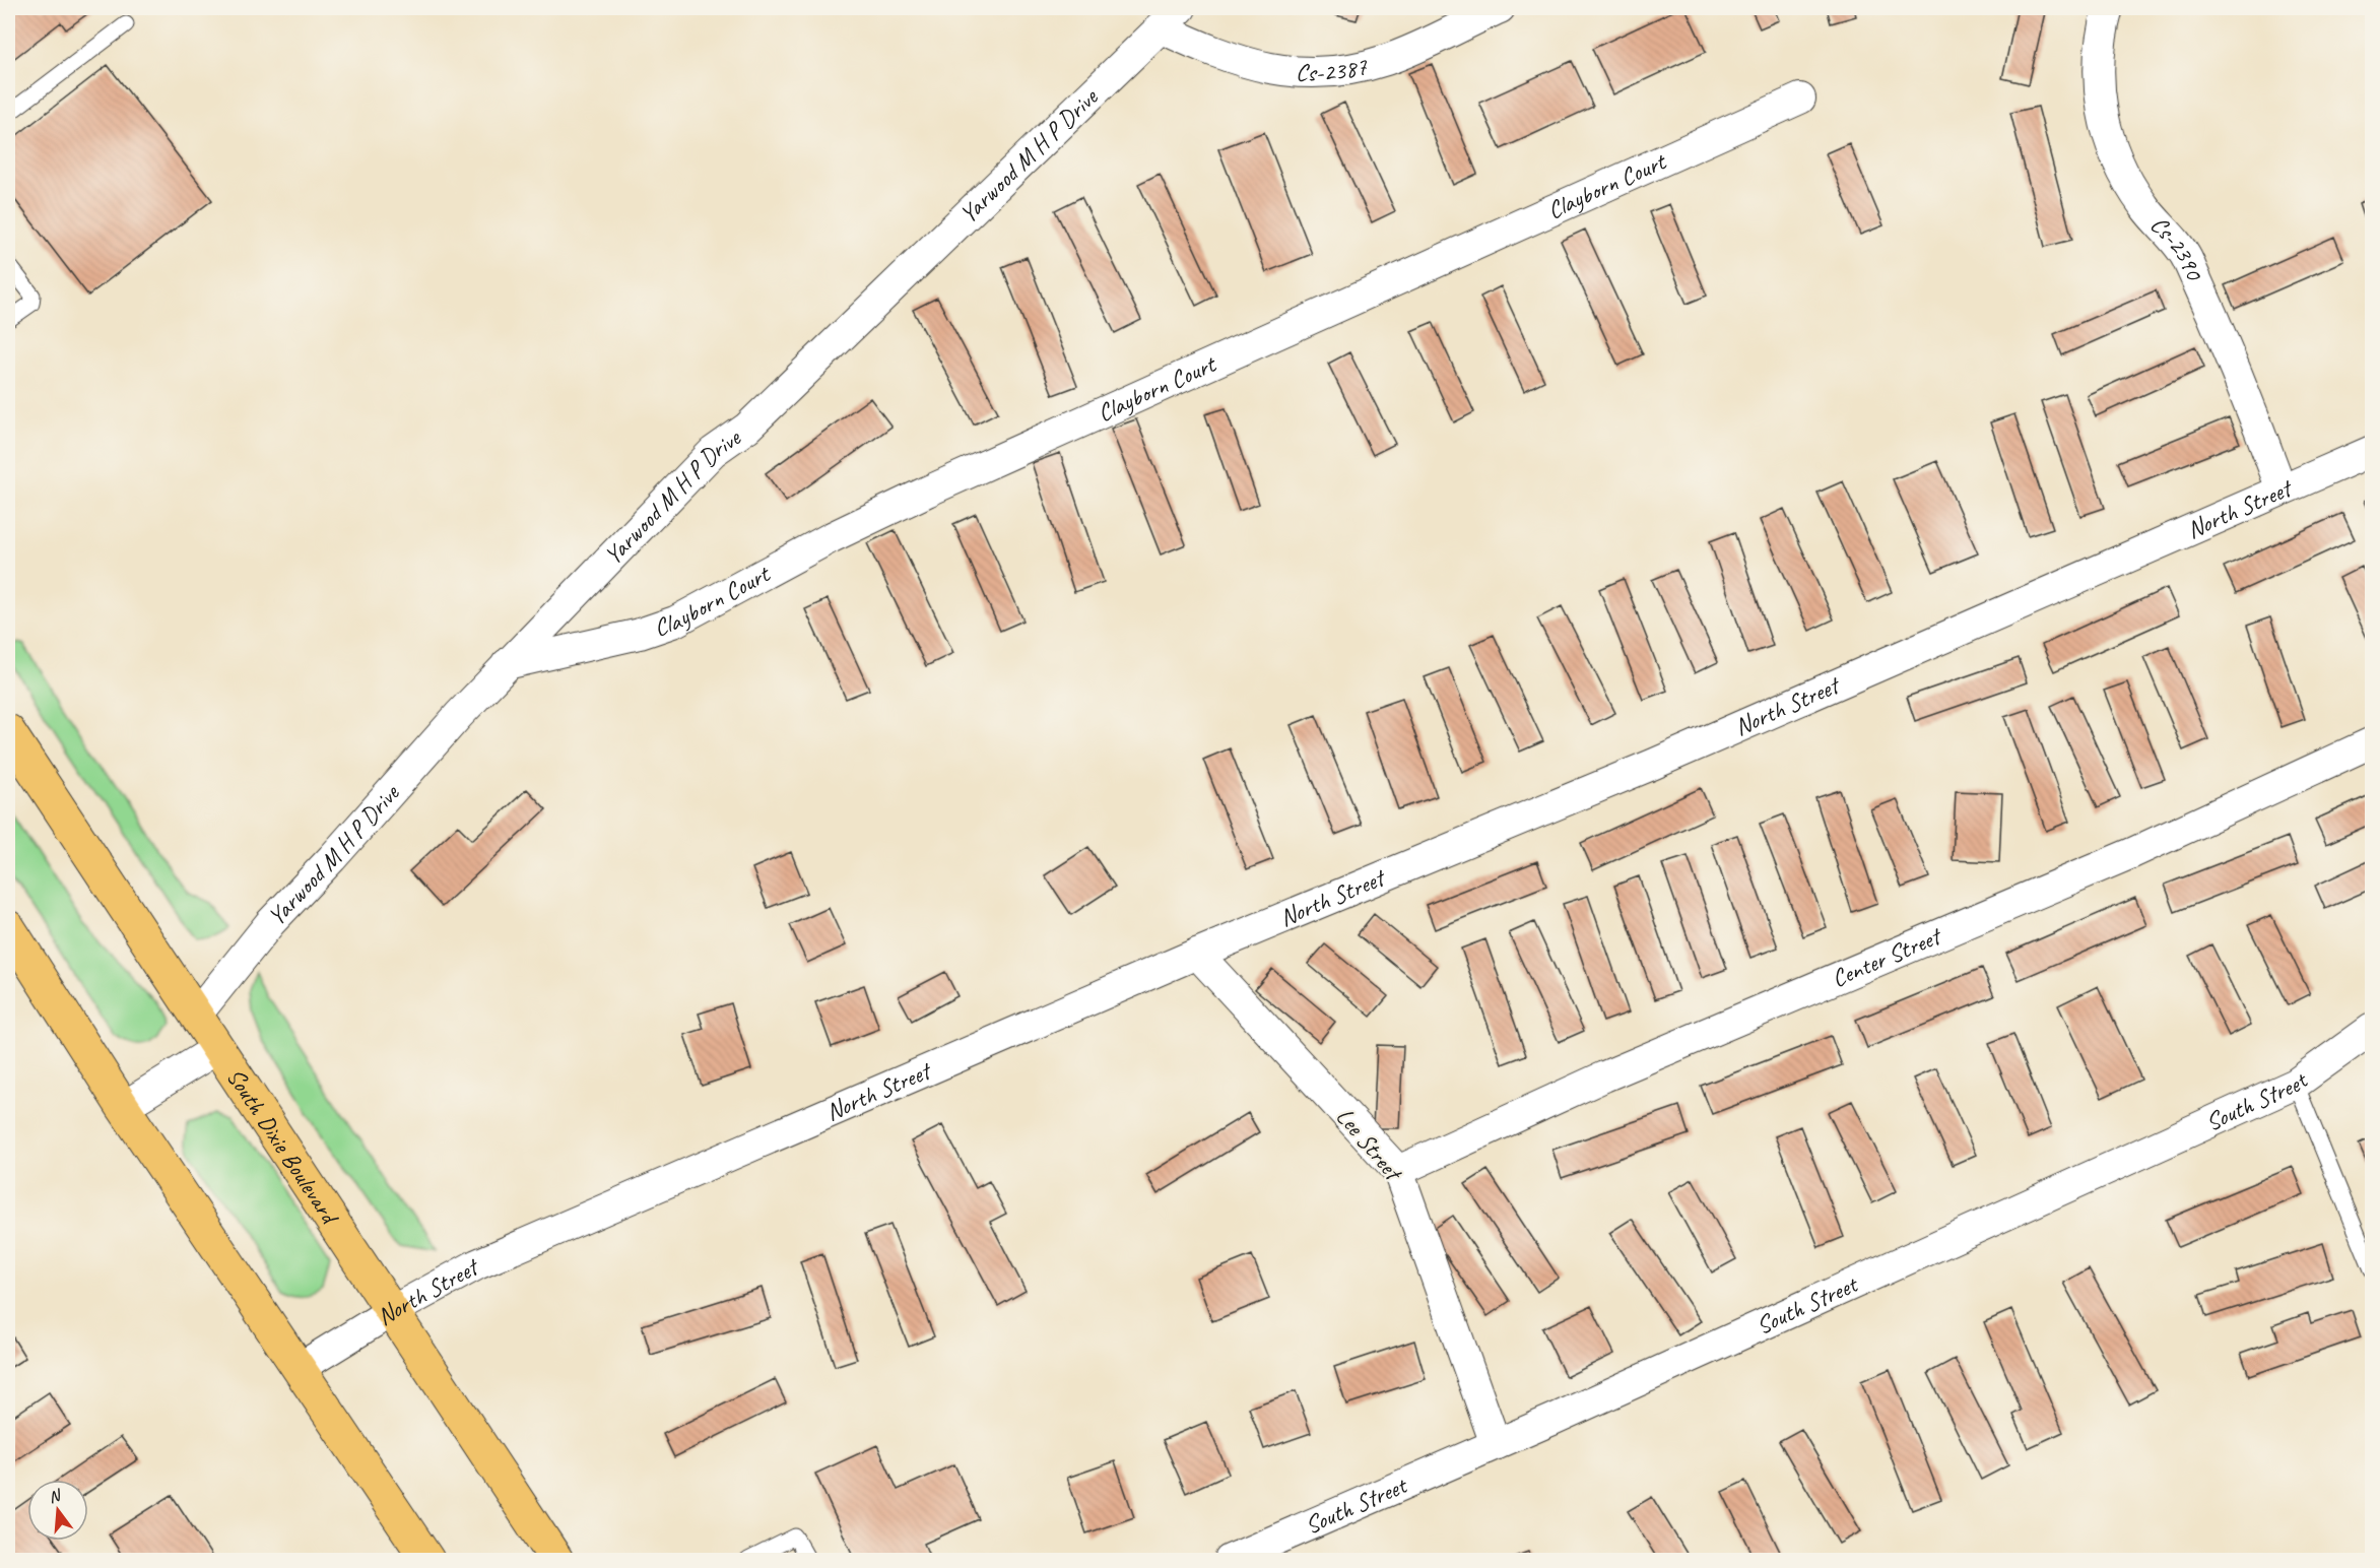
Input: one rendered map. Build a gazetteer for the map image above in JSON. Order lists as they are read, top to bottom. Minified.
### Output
{"streets":{"highway":["South Dixie Boulevard"],"street":["Cs-2387","Yarwood M H P Drive","Clayborn Court","Cs-2390","North Street","Center Street","South Street","Lee Street"]},"crossings":[["Cs-2387","Yarwood M H P Drive"],["Yarwood M H P Drive","Clayborn Court"],["Yarwood M H P Drive","South Dixie Boulevard"],["Cs-2390","North Street"],["North Street","Lee Street"],["North Street","South Dixie Boulevard"],["Center Street","Lee Street"],["South Street","Lee Street"]],"north":"top"}
